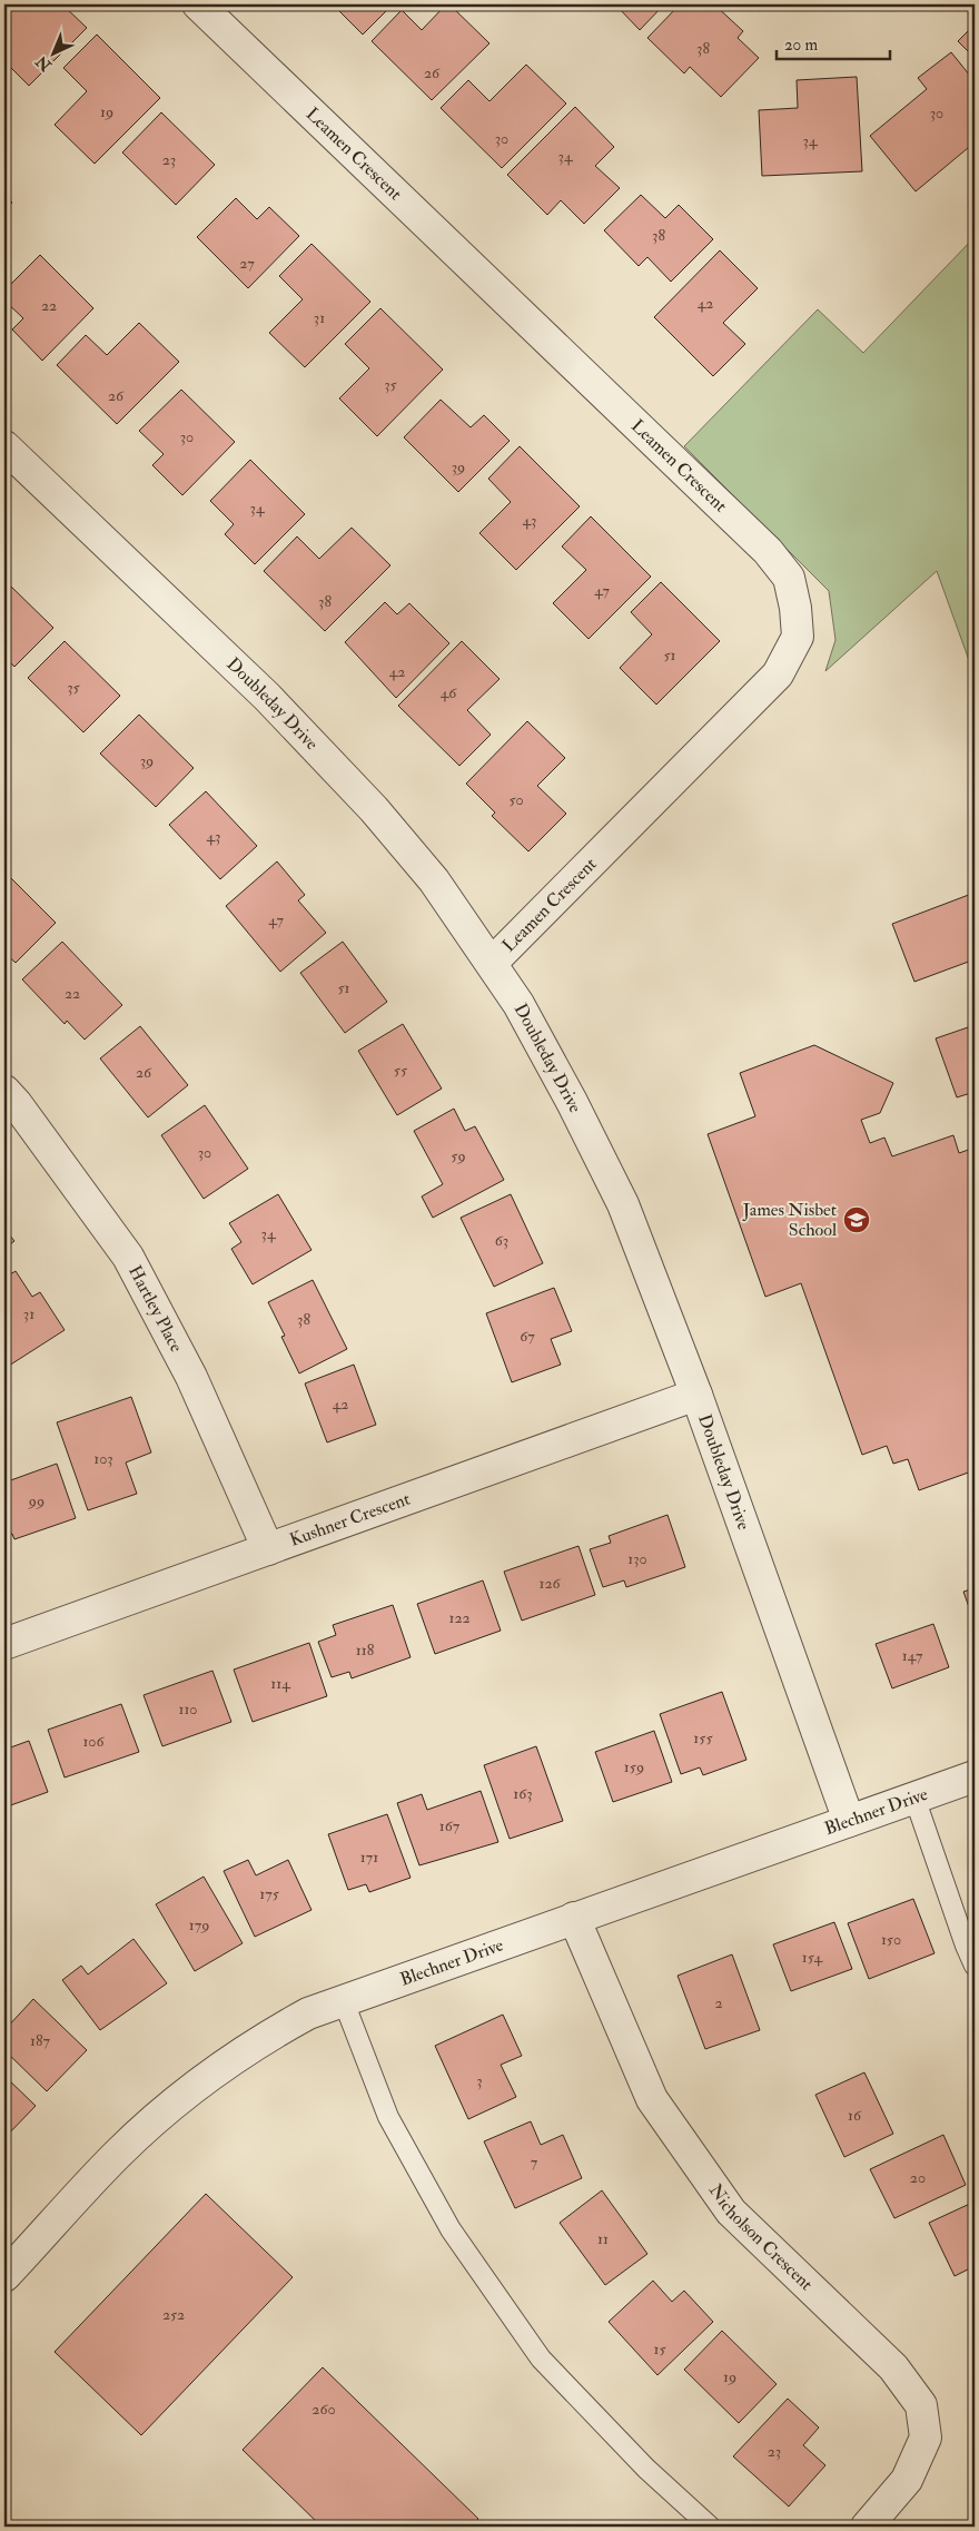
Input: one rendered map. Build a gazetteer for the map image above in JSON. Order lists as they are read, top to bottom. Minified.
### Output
{"streets":{"street":["Leamen Crescent","Doubleday Drive","Hartley Place","Kushner Crescent","Blechner Drive","Nicholson Crescent"]},"crossings":[["Leamen Crescent","Doubleday Drive"],["Doubleday Drive","Kushner Crescent"],["Doubleday Drive","Blechner Drive"],["Hartley Place","Kushner Crescent"],["Blechner Drive","Nicholson Crescent"]],"places":{"school or university":["James Nisbet School"]},"house_numbers":["38","26","19","30","30","34","34","23","38","27","42","22","31","35","26","30","39","34","43","47","38","51","42","35","46","39","50","43","47","51","22","55","26","30","59","34","63","31","38","67","42","103","99","130","126","122","118","147","114","110","155","106","159","163","167","171","175","179","150","154","2","187","3","16","7","20","11","252","15","19","260","23"],"scale_bar":"20 m","north":"bottom left"}
